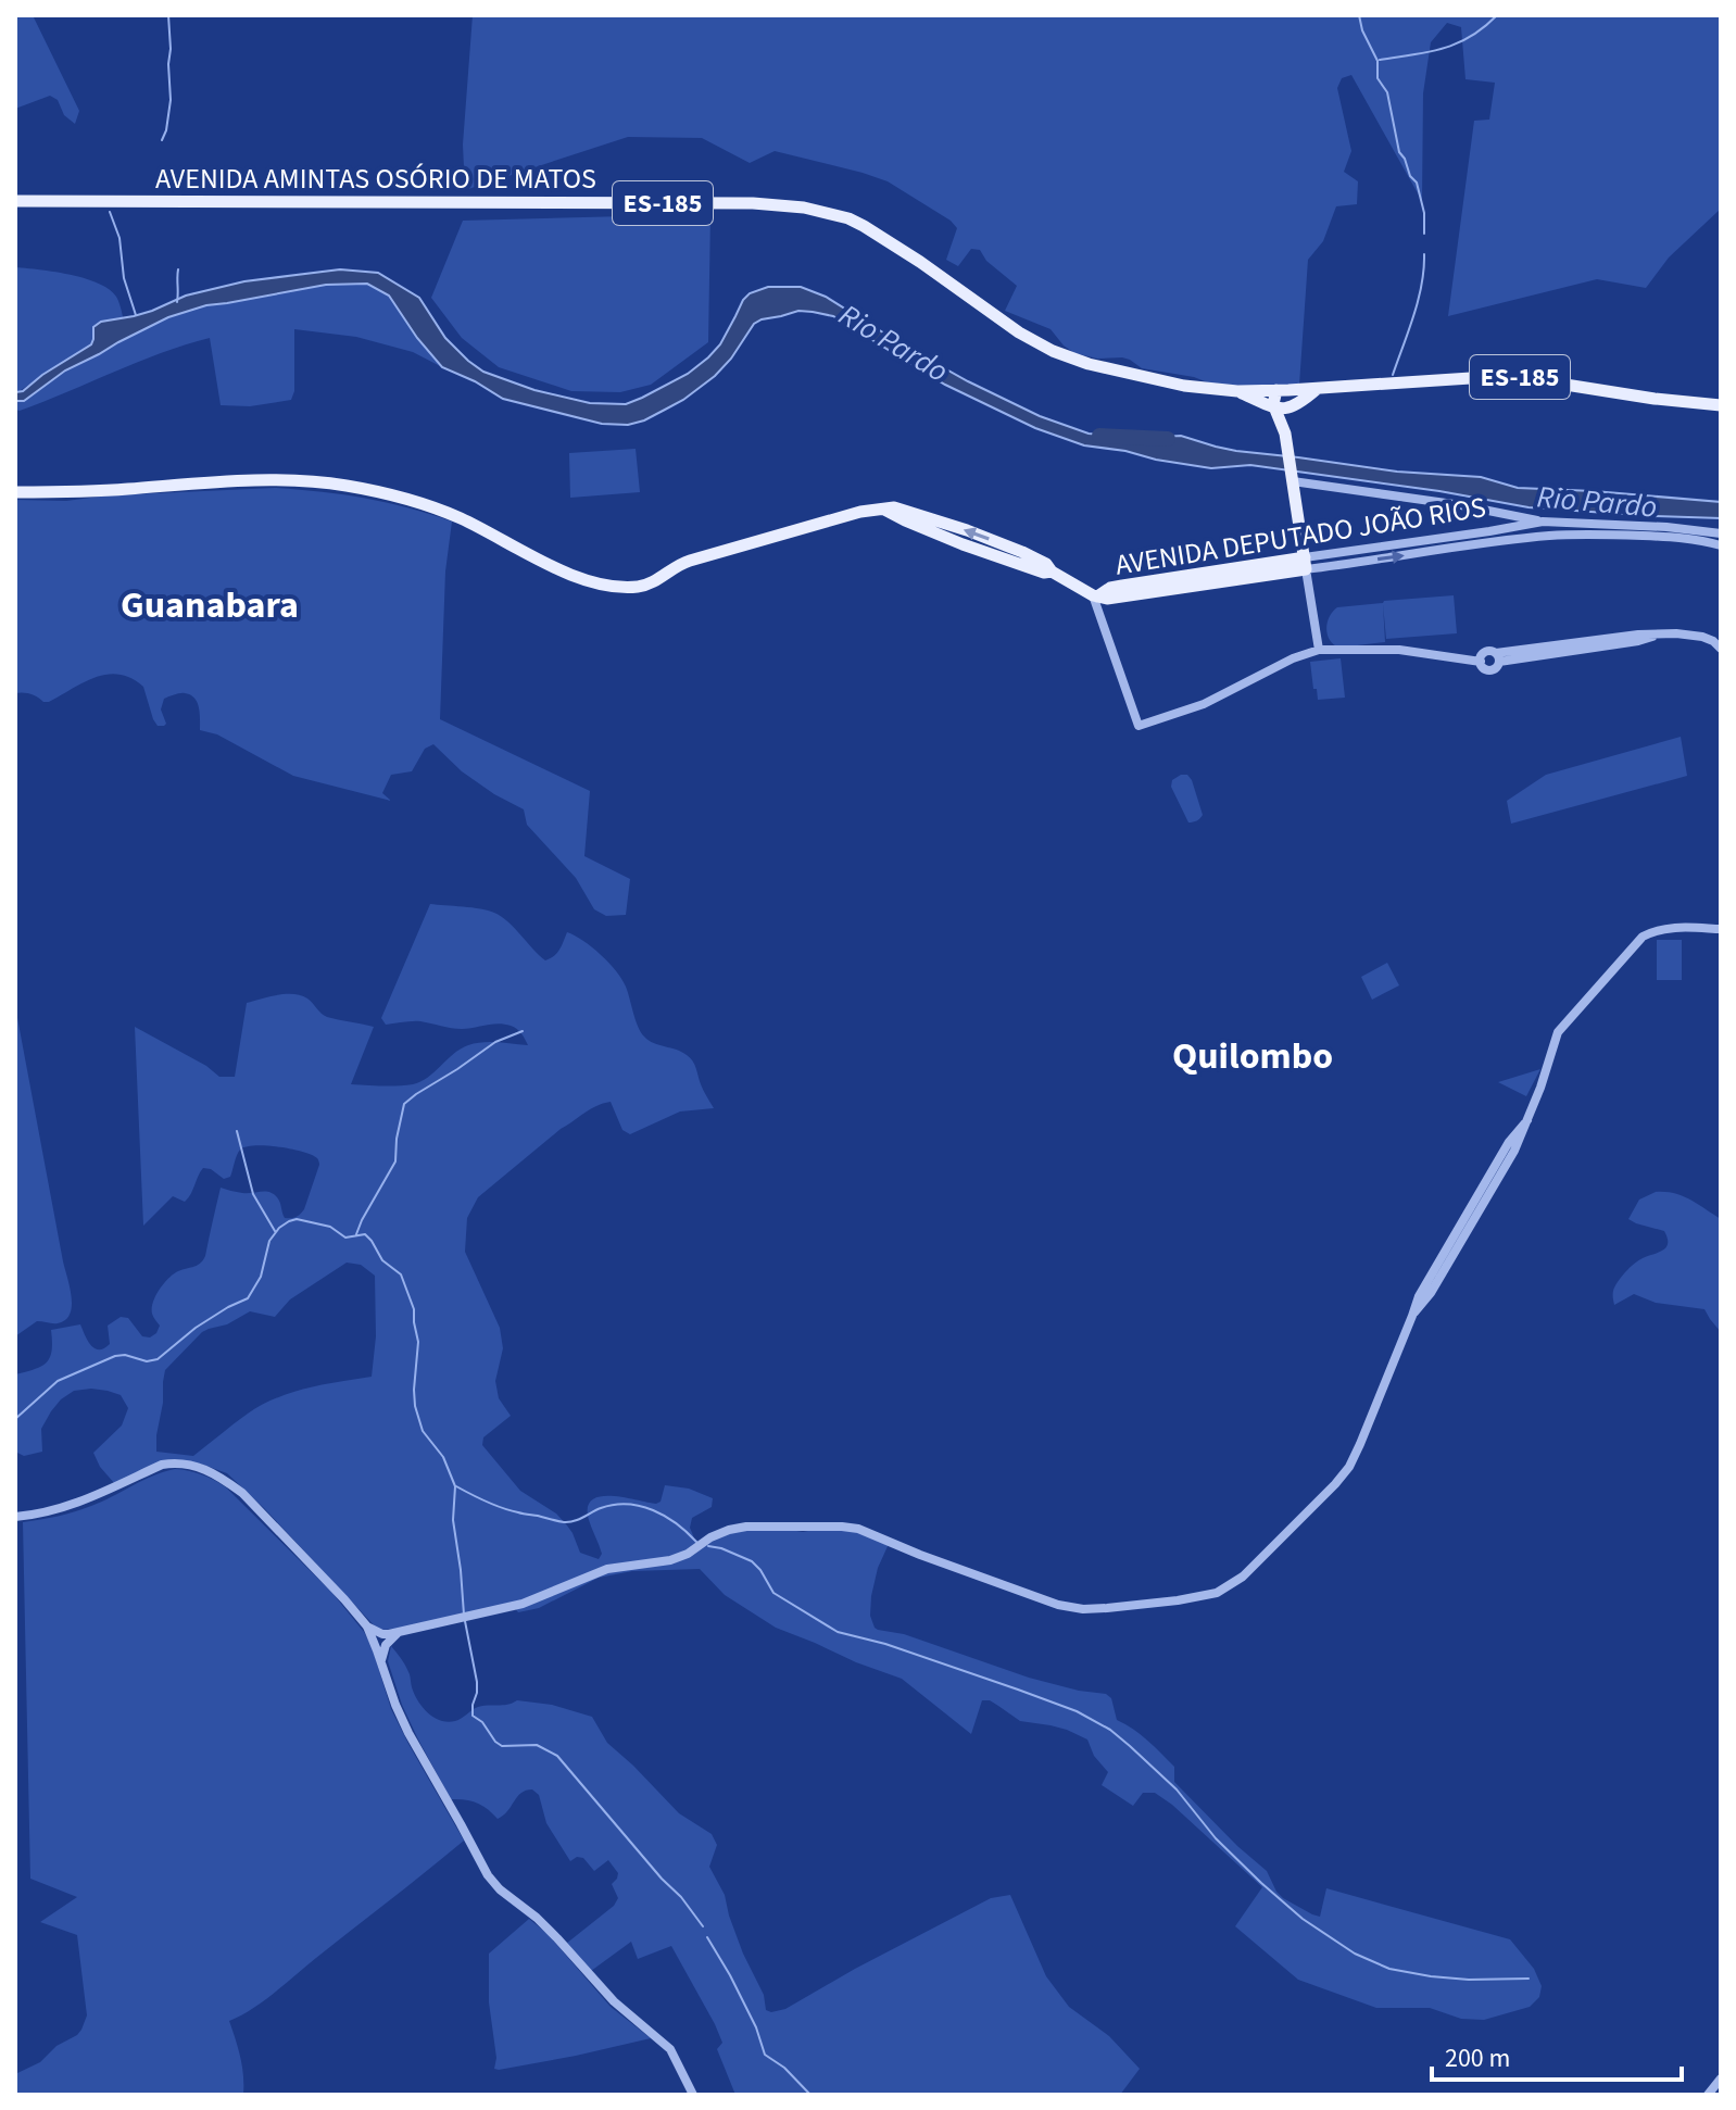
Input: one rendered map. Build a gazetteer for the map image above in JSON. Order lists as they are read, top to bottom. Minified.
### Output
{"streets":{"main road":["AVENIDA AMINTAS OSÓRIO DE MATOS","ES-185","AVENIDA DEPUTADO JOÃO RIOS"]},"crossings":[["AVENIDA AMINTAS OSÓRIO DE MATOS","ES-185"]],"districts":["Guanabara","Quilombo"],"water":["Rio Pardo"],"scale_bar":"200 m"}
